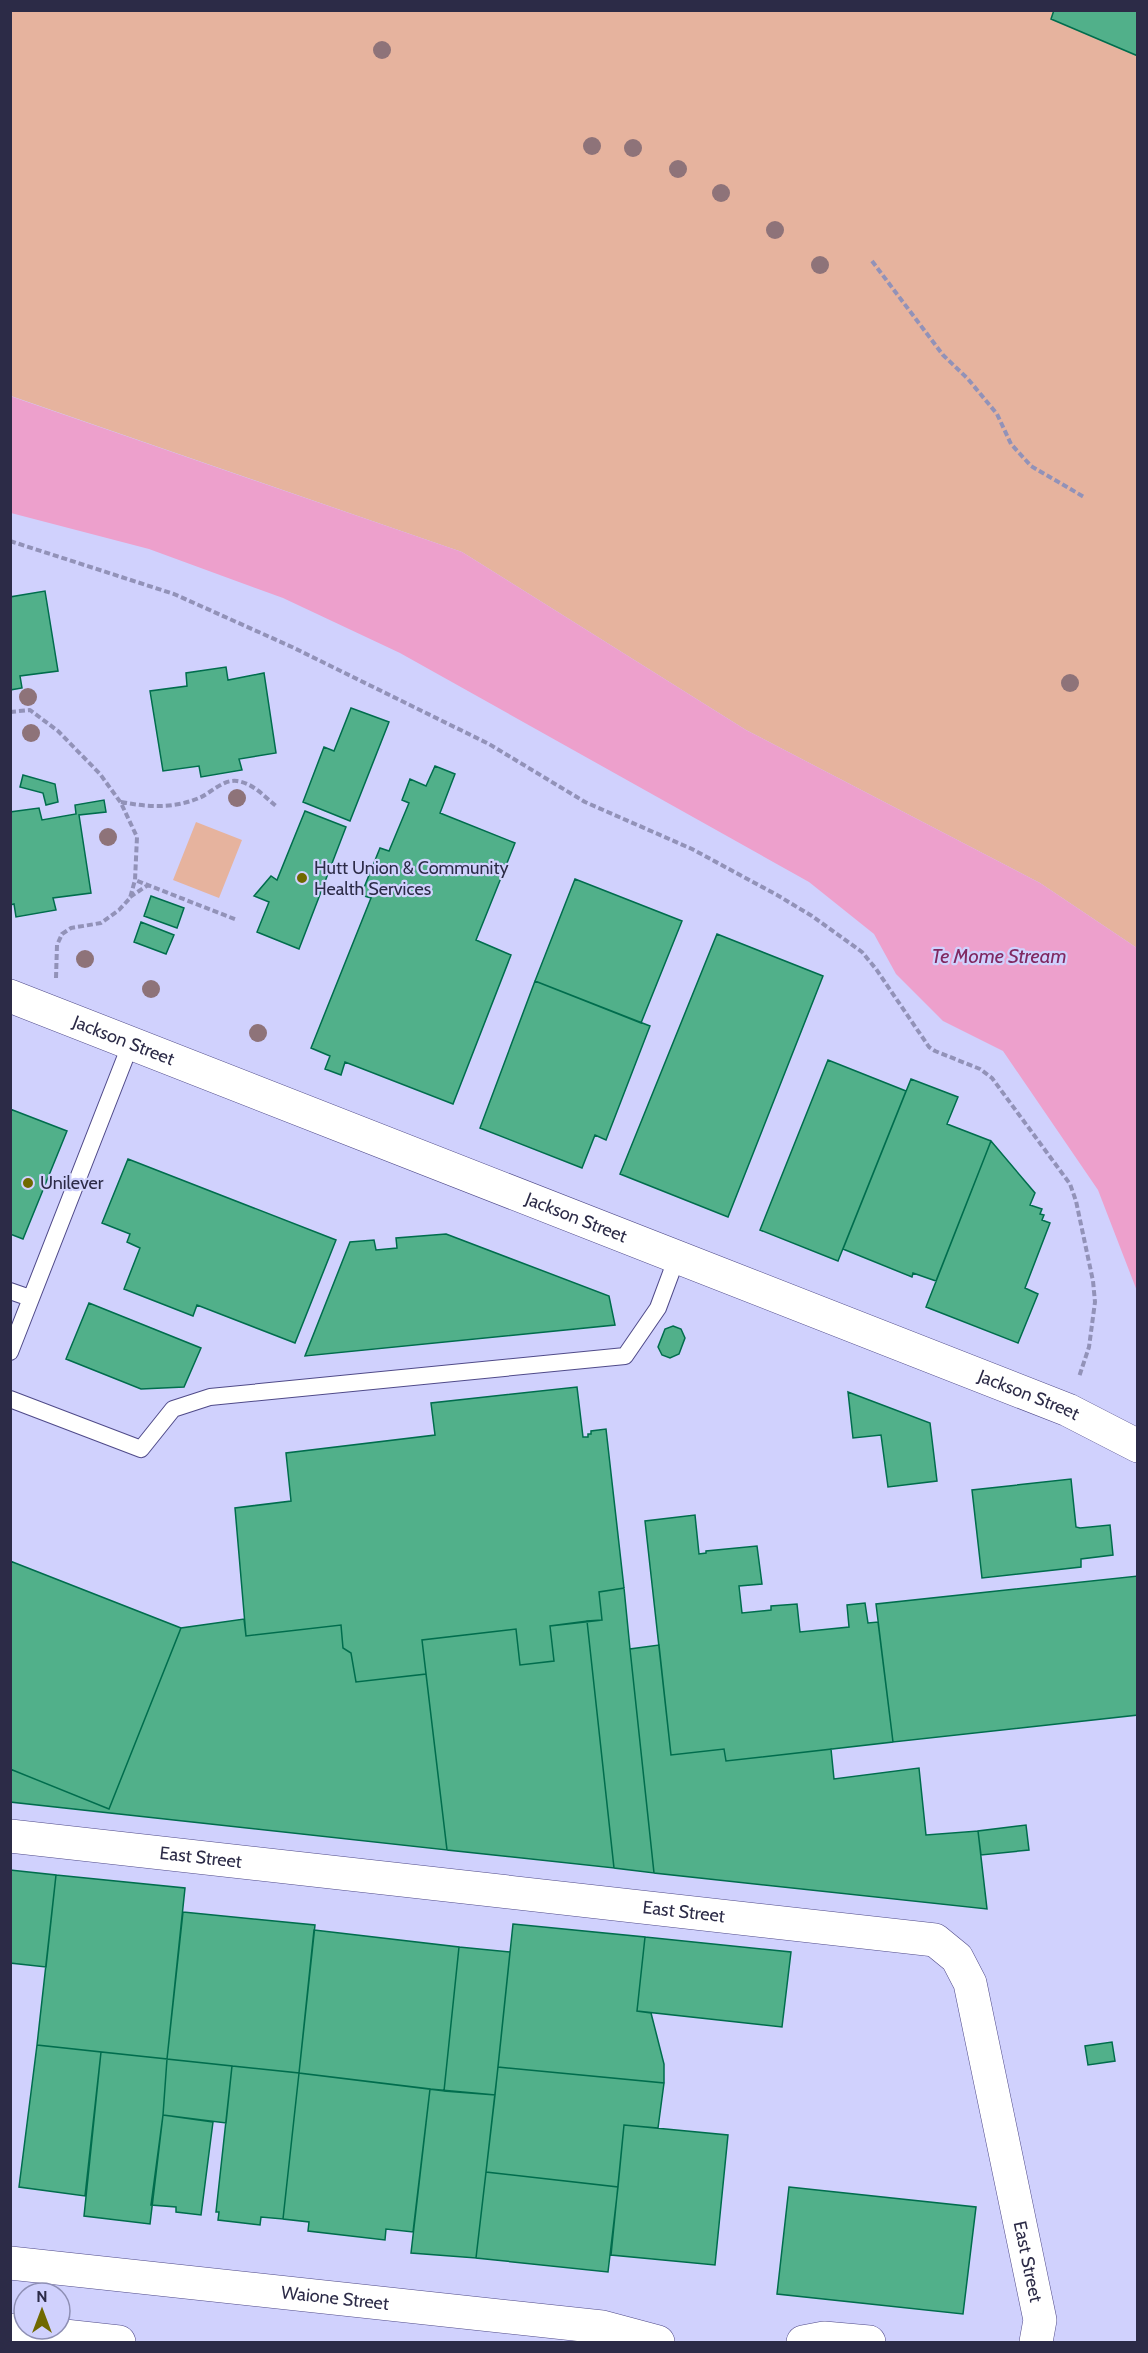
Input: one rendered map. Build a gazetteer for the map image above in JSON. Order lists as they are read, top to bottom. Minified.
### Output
{"streets":{"street":["Jackson Street","East Street","Waione Street"]},"water":["Te Mome Stream"],"places":["Hutt Union & Community Health Services","Unilever"],"north":"top"}
